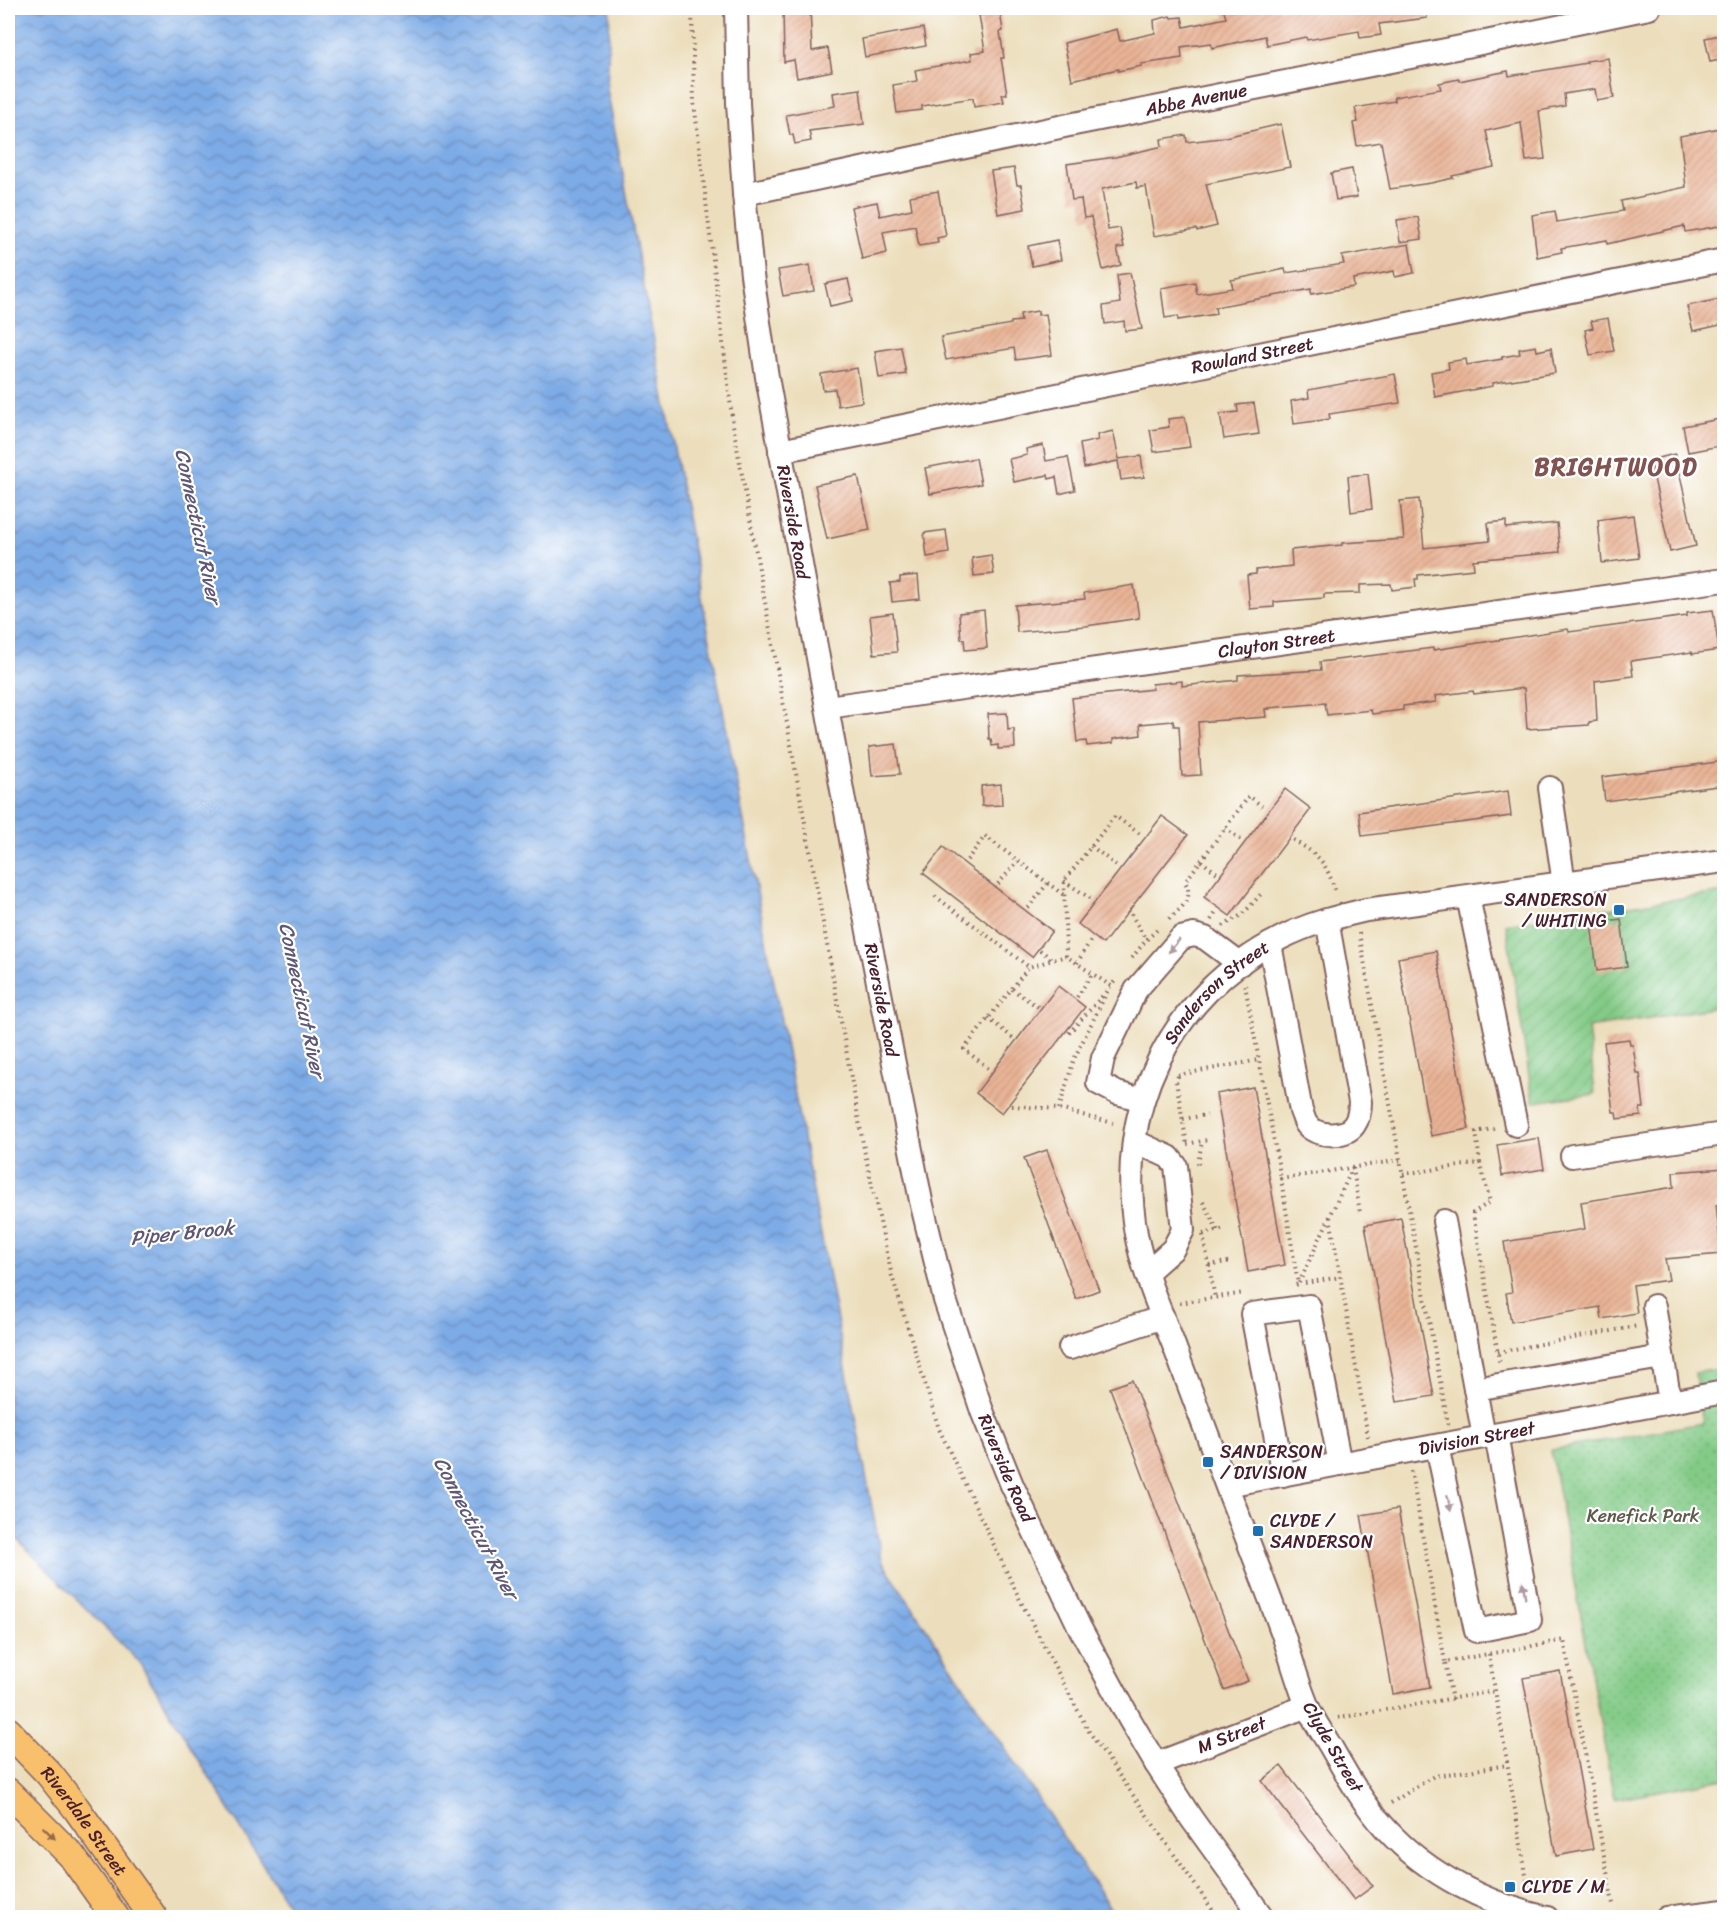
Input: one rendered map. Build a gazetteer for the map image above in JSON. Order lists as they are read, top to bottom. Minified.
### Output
{"streets":{"main road":["Riverdale Street"],"street":["Abbe Avenue","Rowland Street","Riverside Road","Clayton Street","Sanderson Street","Division Street","M Street","Clyde Street"]},"crossings":[["Abbe Avenue","Riverside Road"],["Rowland Street","Riverside Road"],["Riverside Road","Clayton Street"],["Riverside Road","M Street"],["Sanderson Street","Division Street"],["Sanderson Street","Clyde Street"],["Division Street","Clyde Street"],["M Street","Clyde Street"]],"districts":["BRIGHTWOOD"],"water":["Connecticut River","Piper Brook"],"parks":["Kenefick Park"],"places":{"transit":["SANDERSON / WHITING","SANDERSON / DIVISION","CLYDE / SANDERSON","CLYDE / M"]}}
